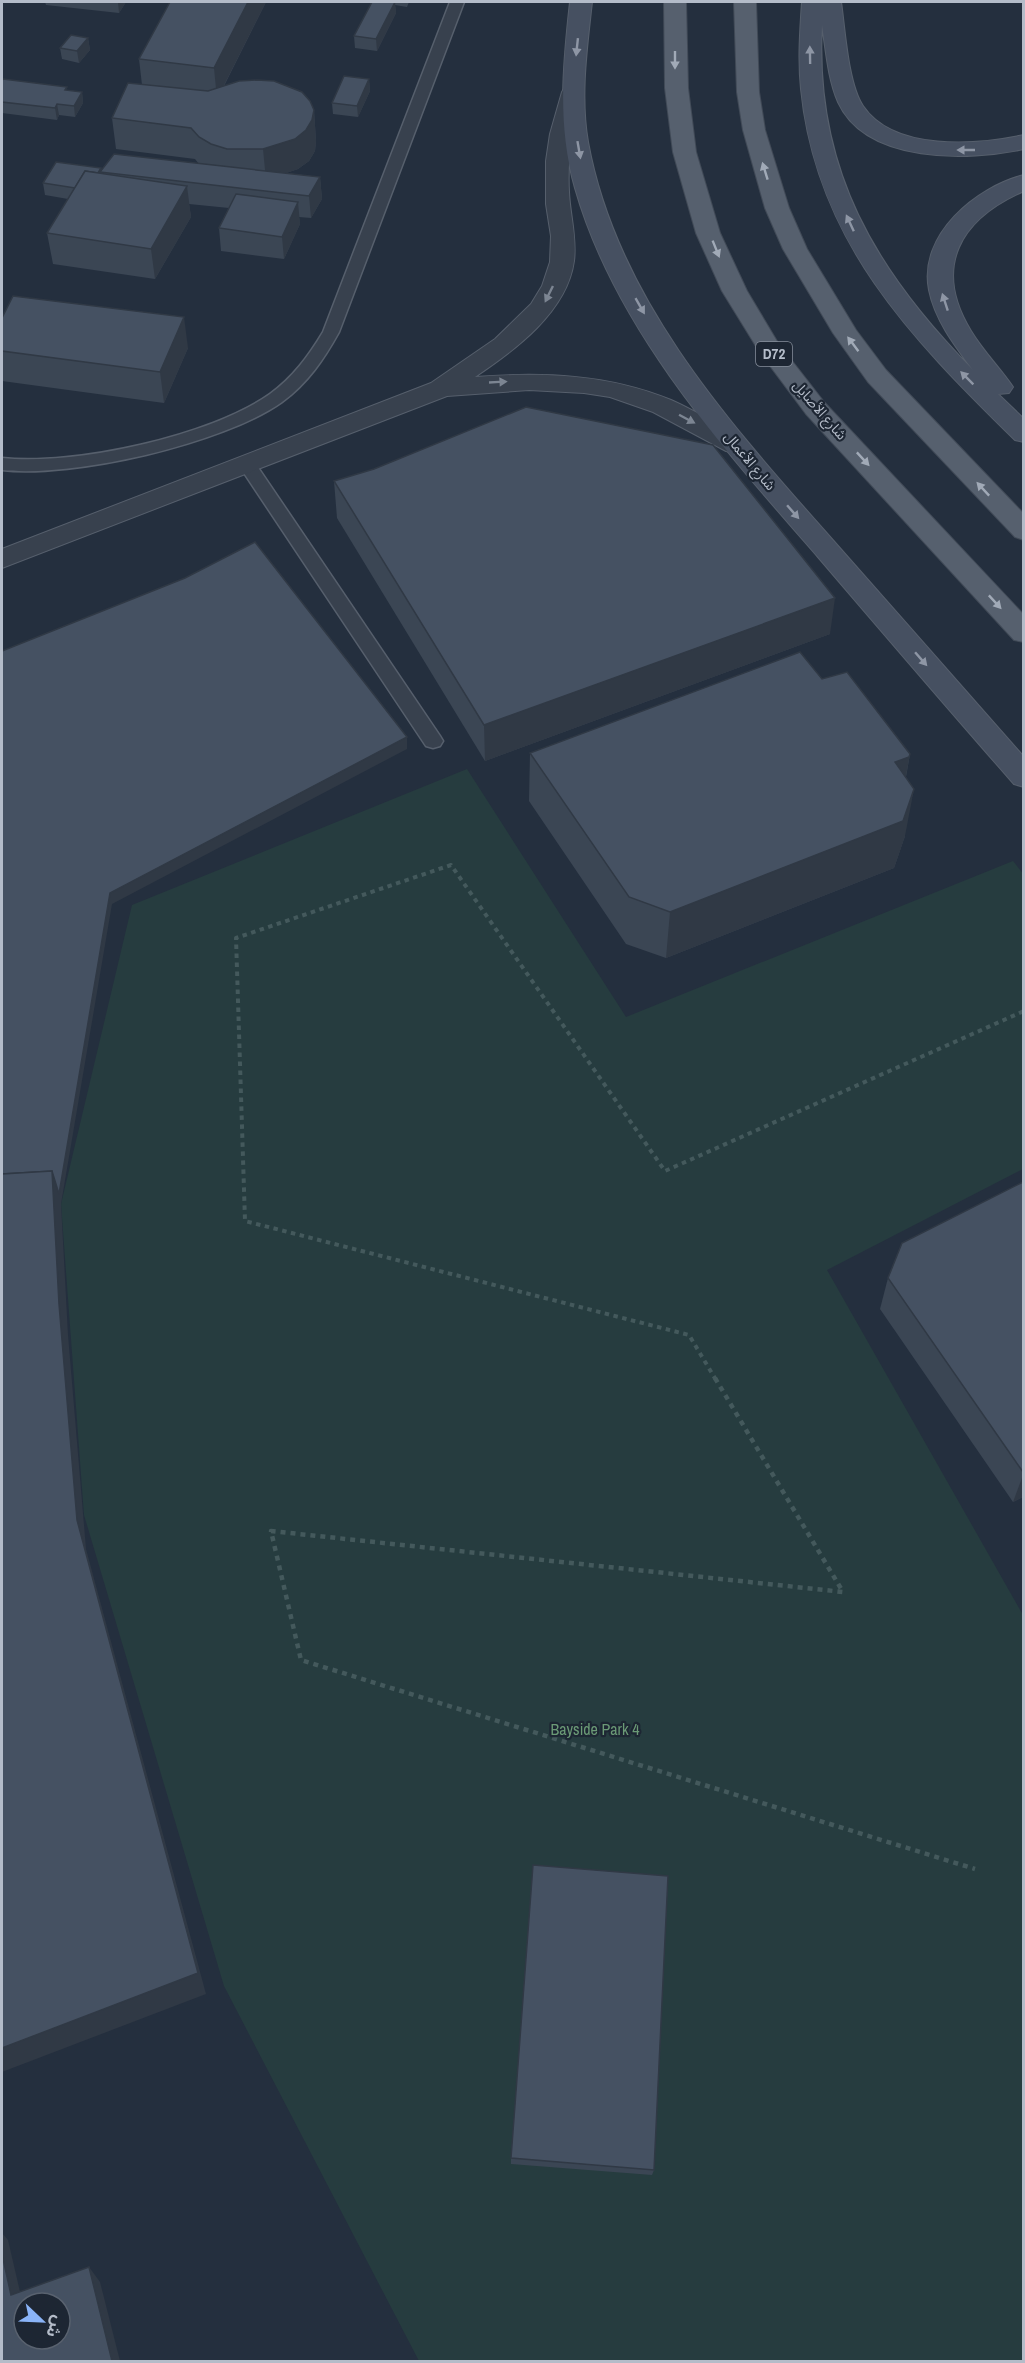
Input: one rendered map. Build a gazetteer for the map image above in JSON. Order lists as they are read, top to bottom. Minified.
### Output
{"streets":{"main road":["D72","شارع الأصايل"],"street":["شارع الأعمال"]},"parks":["Bayside Park 4"],"north":"bottom right"}
